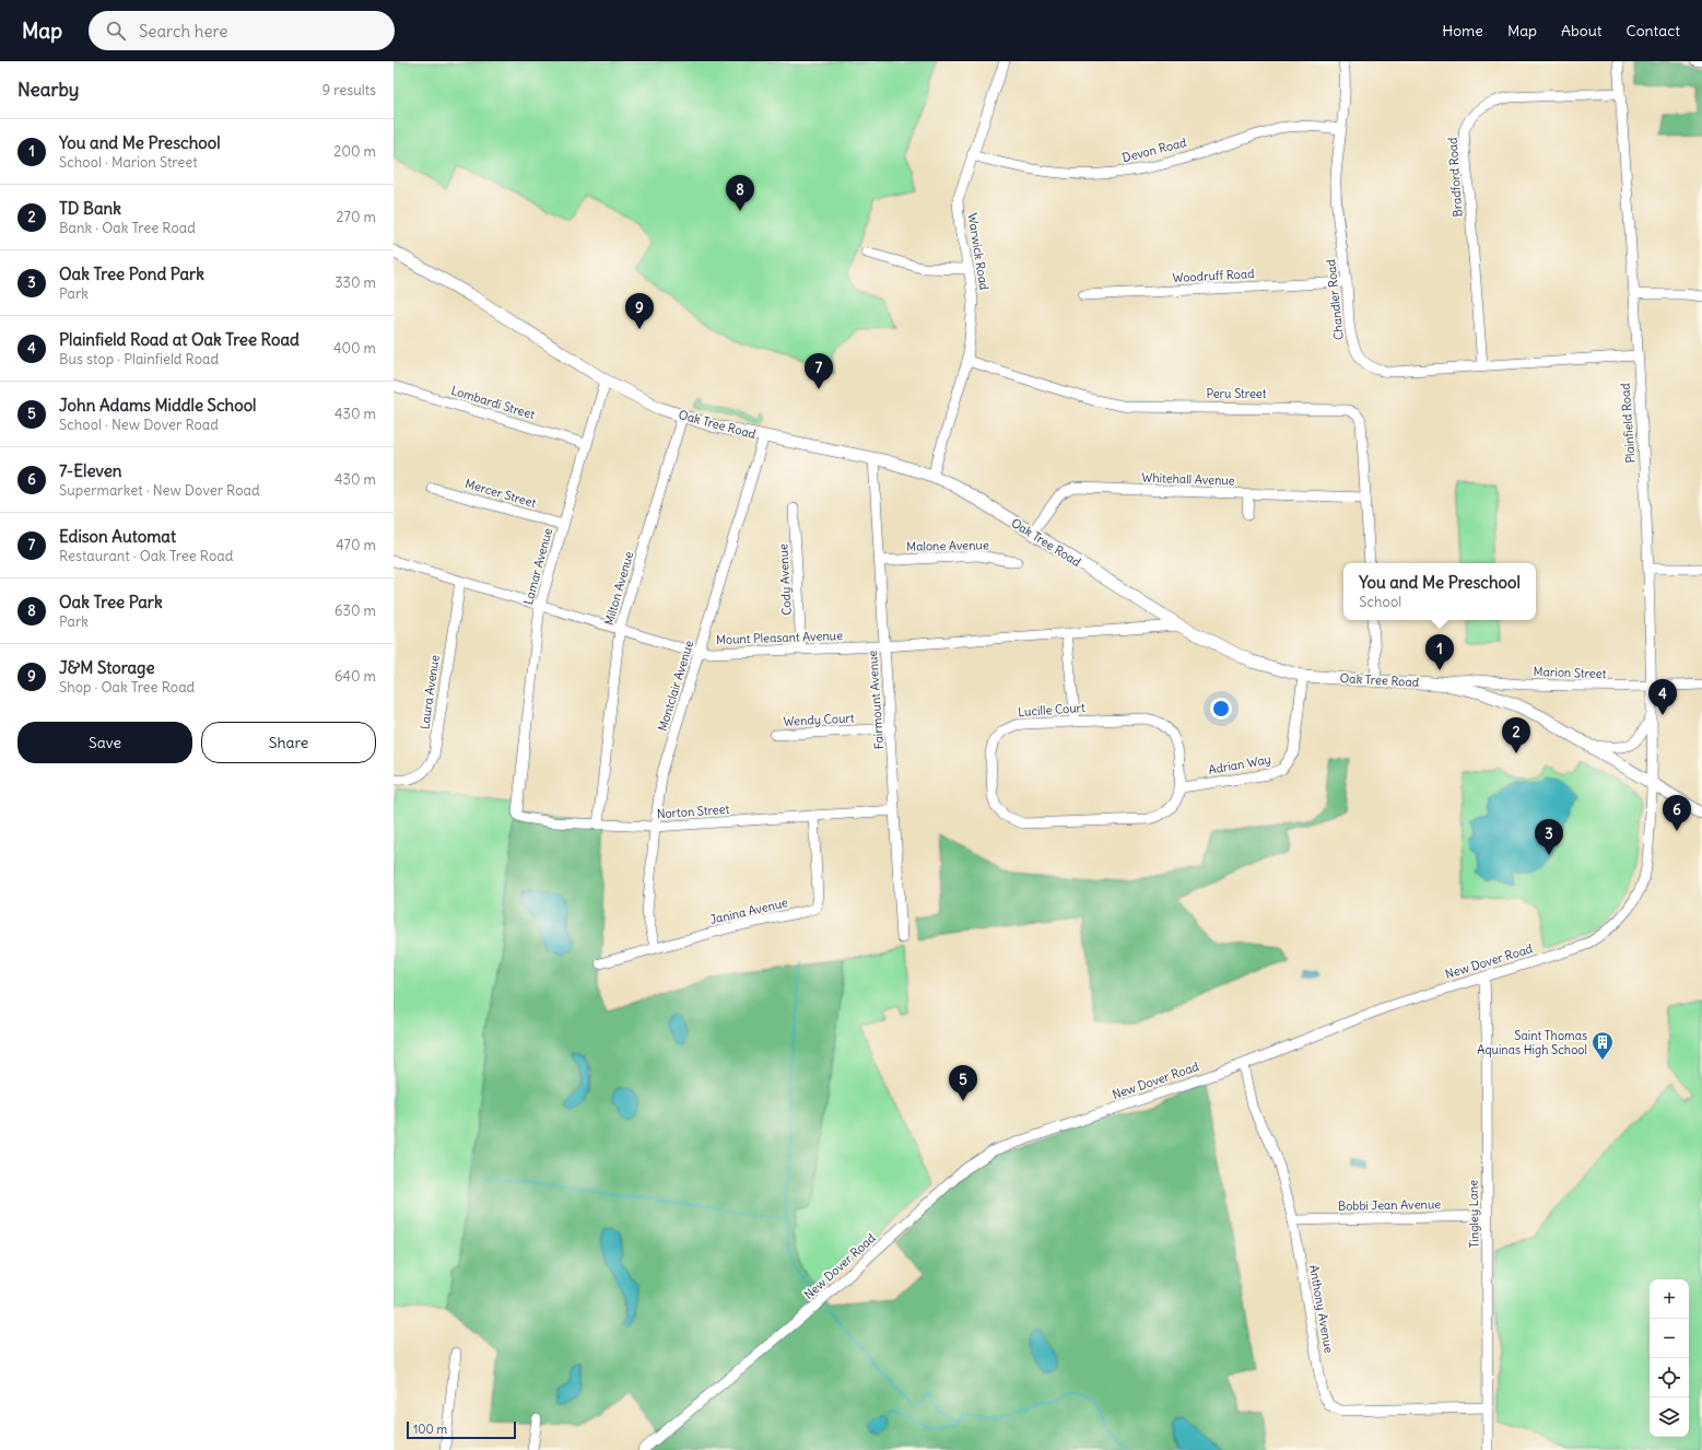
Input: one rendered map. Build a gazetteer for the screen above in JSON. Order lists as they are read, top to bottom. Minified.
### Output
{"streets":{"main road":["Oak Tree Road"],"street":["Devon Road","Bradford Road","Warwick Road","Woodruff Road","Chandler Road","Peru Street","Lombardi Street","Plainfield Road","Whitehall Avenue","Mercer Street","Malone Avenue","Lamar Avenue","Cody Avenue","Milton Avenue","Mount Pleasant Avenue","Marion Street","Montclair Avenue","Laura Avenue","Fairmount Avenue","Lucille Court","Wendy Court","Adrian Way","Norton Street","Janina Avenue","New Dover Road","Bobbi Jean Avenue","Tingley Lane","Anthony Avenue"]},"crossings":[["Devon Road","Warwick Road"],["Devon Road","Chandler Road"],["Bradford Road","Chandler Road"],["Bradford Road","Plainfield Road"],["Warwick Road","Peru Street"],["Warwick Road","Oak Tree Road"],["Woodruff Road","Chandler Road"],["Chandler Road","Plainfield Road"],["Peru Street","Whitehall Avenue"],["Lombardi Street","Lamar Avenue"],["Plainfield Road","Oak Tree Road"],["Plainfield Road","Marion Street"],["Plainfield Road","New Dover Road"],["Oak Tree Road","Whitehall Avenue"],["Oak Tree Road","Lamar Avenue"],["Oak Tree Road","Milton Avenue"],["Oak Tree Road","Mount Pleasant Avenue"],["Oak Tree Road","Marion Street"],["Oak Tree Road","Montclair Avenue"],["Oak Tree Road","Fairmount Avenue"],["Oak Tree Road","Adrian Way"],["Oak Tree Road","New Dover Road"],["Mercer Street","Lamar Avenue"],["Malone Avenue","Fairmount Avenue"],["Lamar Avenue","Mount Pleasant Avenue"],["Lamar Avenue","Norton Street"],["Cody Avenue","Mount Pleasant Avenue"],["Milton Avenue","Mount Pleasant Avenue"],["Milton Avenue","Norton Street"],["Mount Pleasant Avenue","Montclair Avenue"],["Mount Pleasant Avenue","Laura Avenue"],["Mount Pleasant Avenue","Fairmount Avenue"],["Montclair Avenue","Norton Street"],["Montclair Avenue","Janina Avenue"],["Fairmount Avenue","Wendy Court"],["Fairmount Avenue","Norton Street"],["Lucille Court","Adrian Way"],["Norton Street","Janina Avenue"],["New Dover Road","Tingley Lane"],["New Dover Road","Anthony Avenue"],["Bobbi Jean Avenue","Tingley Lane"],["Bobbi Jean Avenue","Anthony Avenue"],["Tingley Lane","Anthony Avenue"]],"places":{"building":["Saint Thomas Aquinas High School"]},"scale_bar":"100 m","page":{"header":"Map","search":"Search here","nav":["Home","Map","About","Contact"],"heading":["Nearby","9 results"],"list":[{"mark":"1","name":"You and Me Preschool","note":"School · Marion Street","value":"200 m"},{"mark":"2","name":"TD Bank","note":"Bank · Oak Tree Road","value":"270 m"},{"mark":"3","name":"Oak Tree Pond Park","note":"Park","value":"330 m"},{"mark":"4","name":"Plainfield Road at Oak Tree Road","note":"Bus stop · Plainfield Road","value":"400 m"},{"mark":"5","name":"John Adams Middle School","note":"School · New Dover Road","value":"430 m"},{"mark":"6","name":"7-Eleven","note":"Supermarket · New Dover Road","value":"430 m"},{"mark":"7","name":"Edison Automat","note":"Restaurant · Oak Tree Road","value":"470 m"},{"mark":"8","name":"Oak Tree Park","note":"Park","value":"630 m"},{"mark":"9","name":"J&M Storage","note":"Shop · Oak Tree Road","value":"640 m"}],"pins":["8","9","7","1","4","2","6","3","5"],"popup":["You and Me Preschool","School"],"buttons":["Save","Share"],"map_buttons":["+","−"],"scale":"100 m"}}
